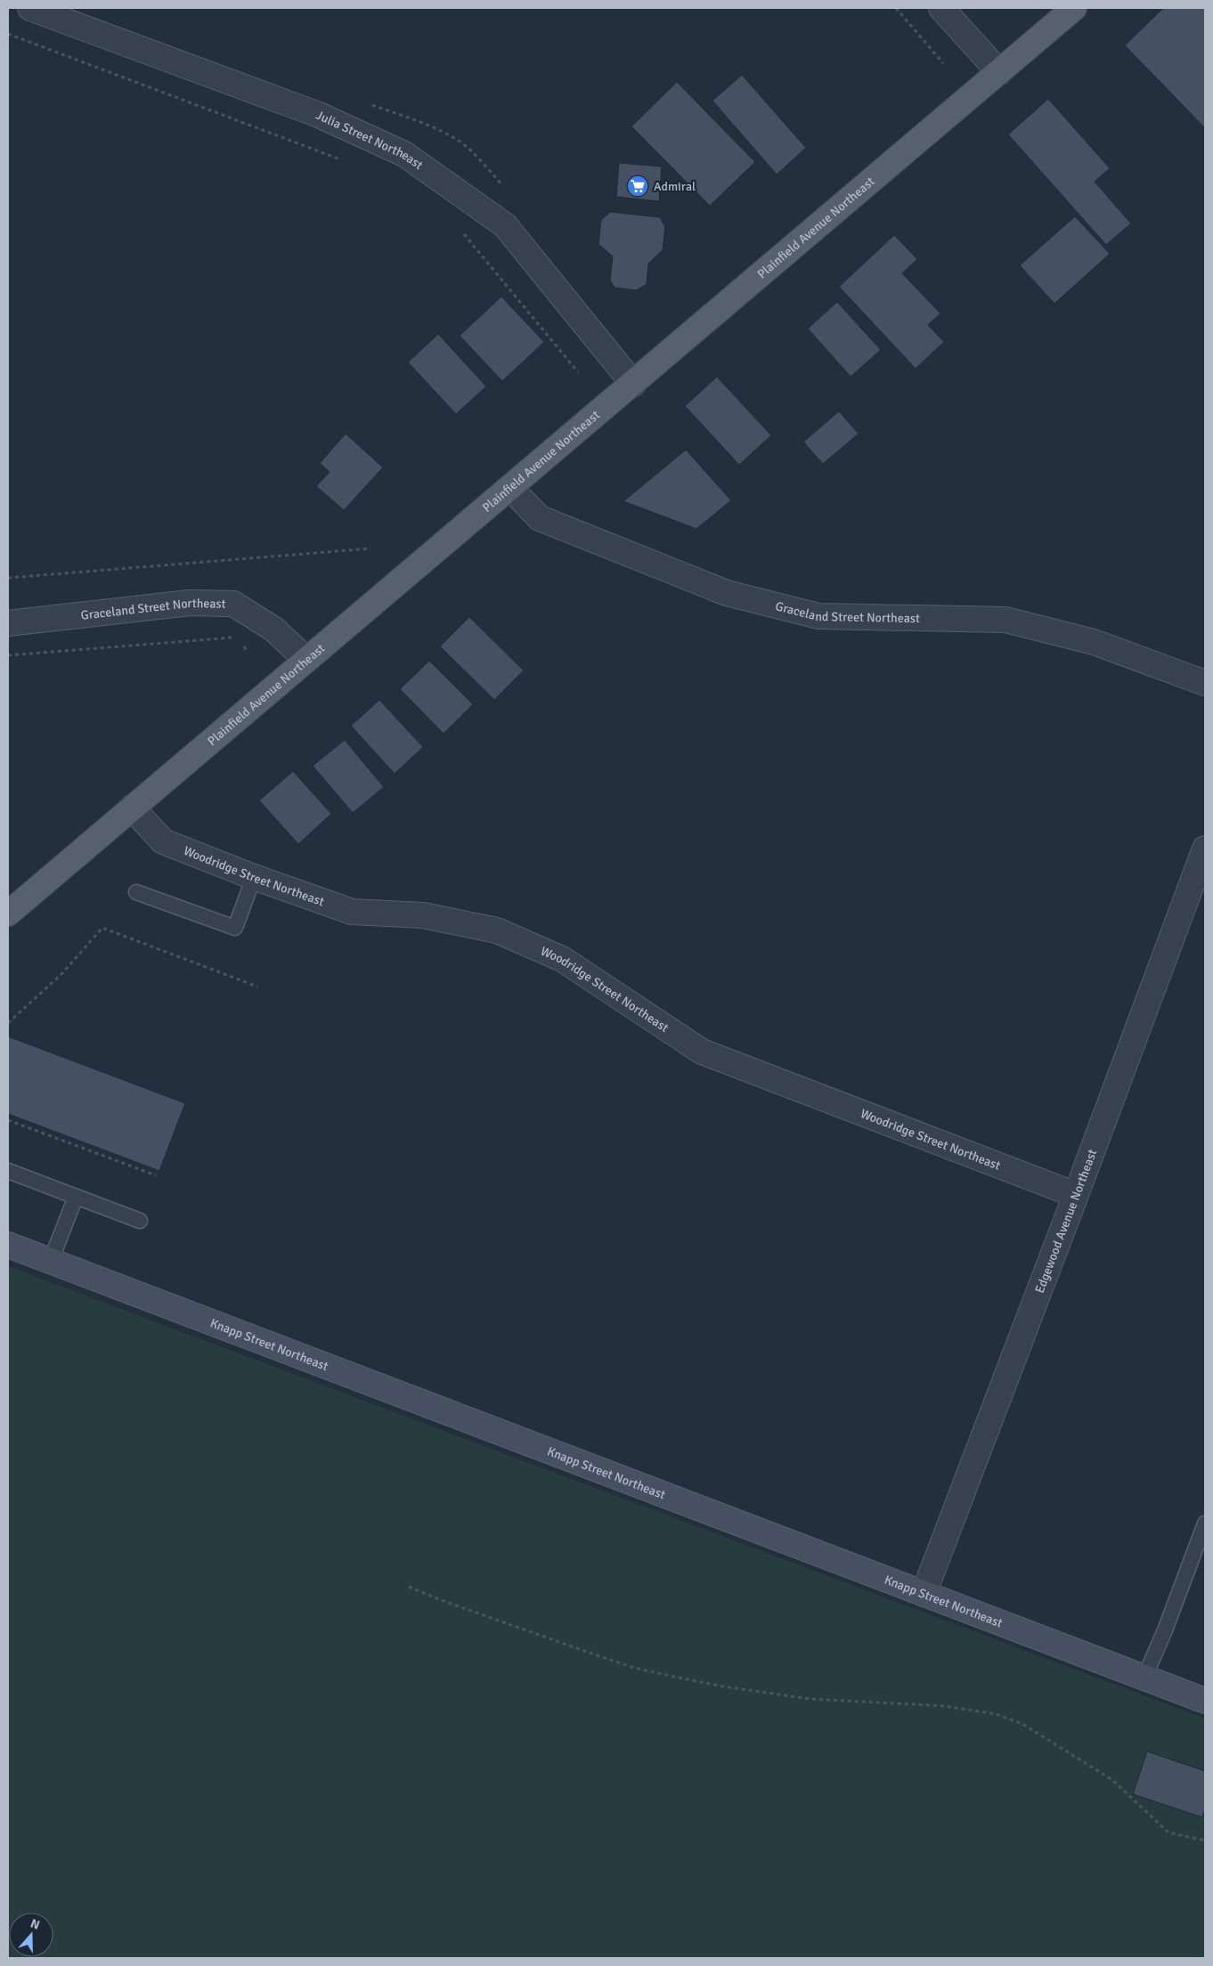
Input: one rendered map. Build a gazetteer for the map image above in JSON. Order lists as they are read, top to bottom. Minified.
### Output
{"streets":{"main road":["Plainfield Avenue Northeast","Knapp Street Northeast"],"street":["Julia Street Northeast","Graceland Street Northeast","Woodridge Street Northeast","Edgewood Avenue Northeast"]},"crossings":[["Julia Street Northeast","Plainfield Avenue Northeast"],["Plainfield Avenue Northeast","Graceland Street Northeast"],["Plainfield Avenue Northeast","Woodridge Street Northeast"],["Woodridge Street Northeast","Edgewood Avenue Northeast"],["Edgewood Avenue Northeast","Knapp Street Northeast"]],"places":{"supermarket":["Admiral"]},"north":"top"}
